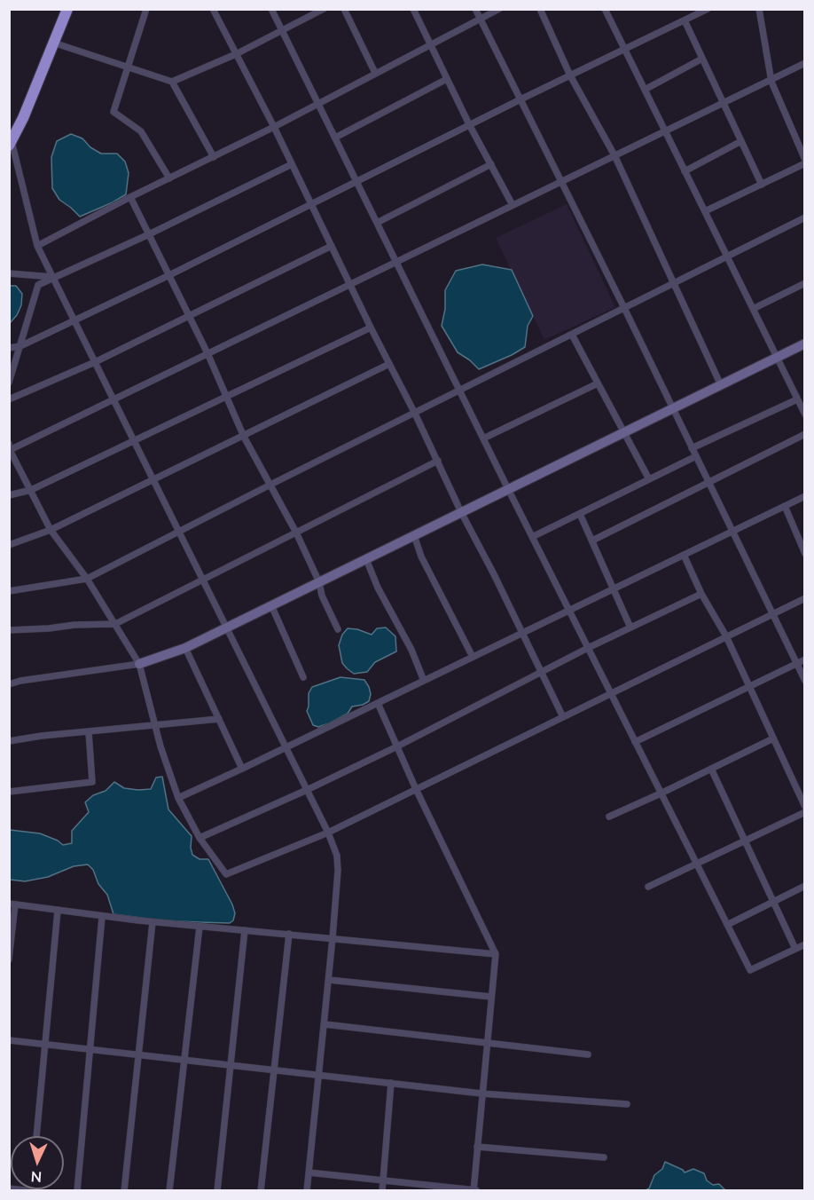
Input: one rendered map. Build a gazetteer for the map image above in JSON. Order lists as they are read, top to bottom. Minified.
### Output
{"north":"bottom"}
